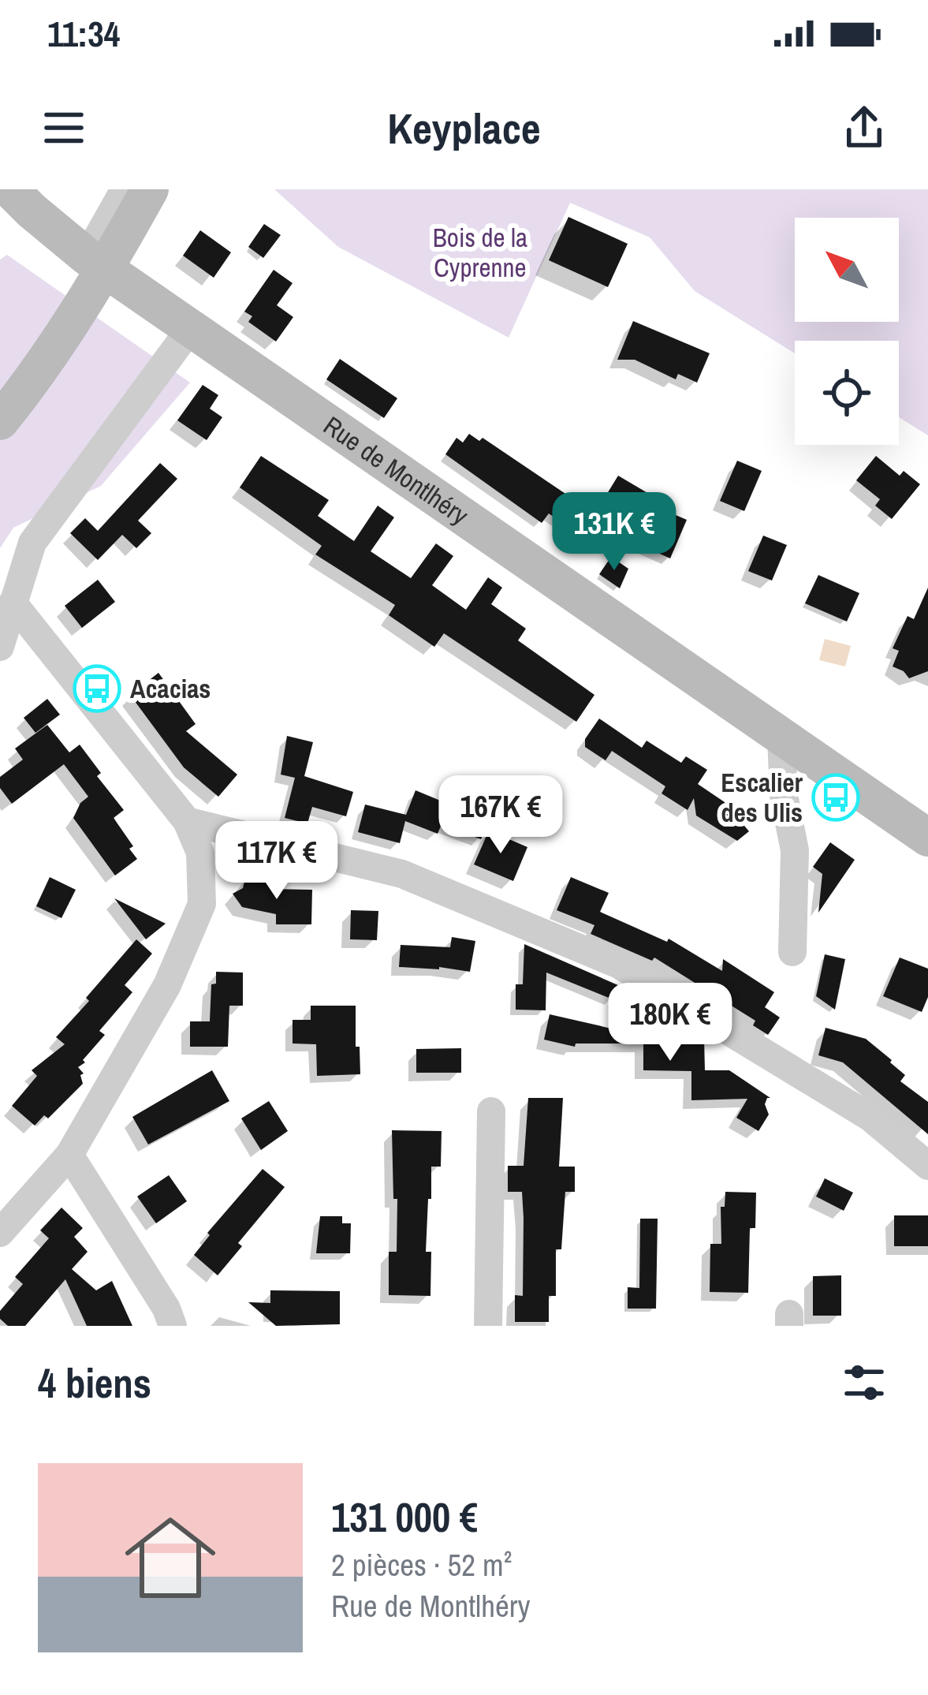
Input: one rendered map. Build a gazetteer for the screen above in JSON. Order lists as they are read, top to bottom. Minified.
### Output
{"streets":{"main road":["Rue de Montlhéry"]},"parks":["Bois de la Cyprenne"],"places":{"bus stop":["Acacias","Escalier des Ulis"]},"north":"top left","page":{"status":"11:34","header":"Keyplace","price":["131K €","167K €","117K €","180K €"],"heading":"4 biens","list":[{"name":"131 000 €","note":"2 pièces · 52 m² · Rue de Montlhéry"}]}}
